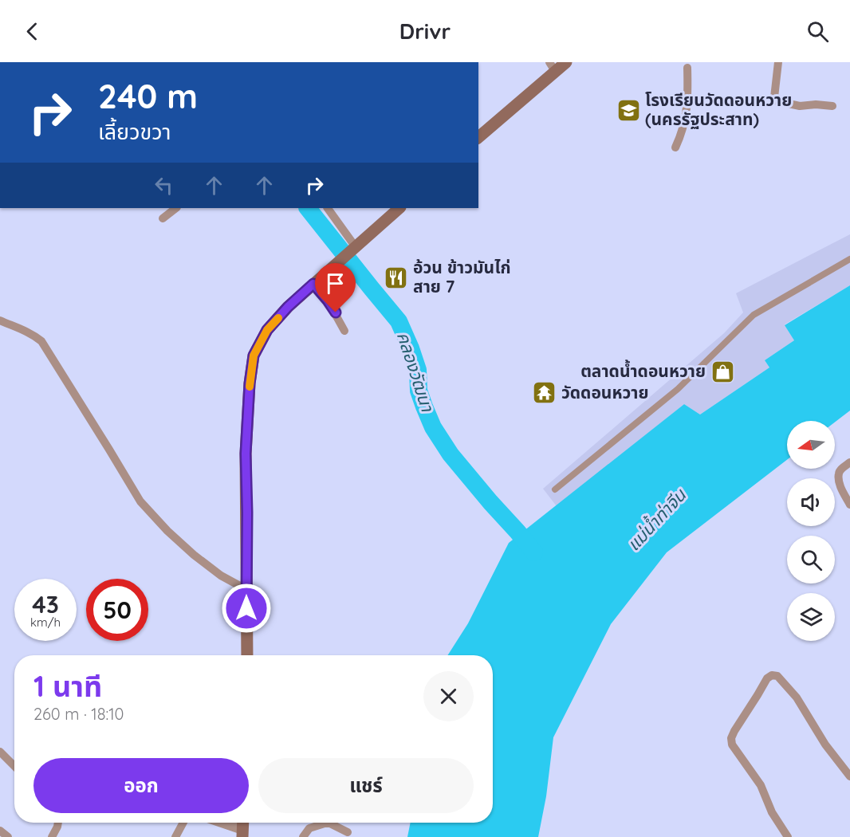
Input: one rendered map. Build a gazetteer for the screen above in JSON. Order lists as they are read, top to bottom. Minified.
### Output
{"water":["คลองวัฒนา","แม่น้ำท่าจีน"],"places":{"school or university":["โรงเรียนวัดดอนหวาย (นครรัฐประสาท)"],"restaurant":["อ้วน ข้าวมันไก่ สาย 7"],"shop":["ตลาดน้ำดอนหวาย"],"temple":["วัดดอนหวาย"]},"north":"left","page":{"header":"Drivr","turn":["240 m","เลี้ยวขวา"],"speed":"43 km/h","limit":"50","heading":["1 นาที","260 m · 18:10"],"buttons":["ออก","แชร์"]}}
